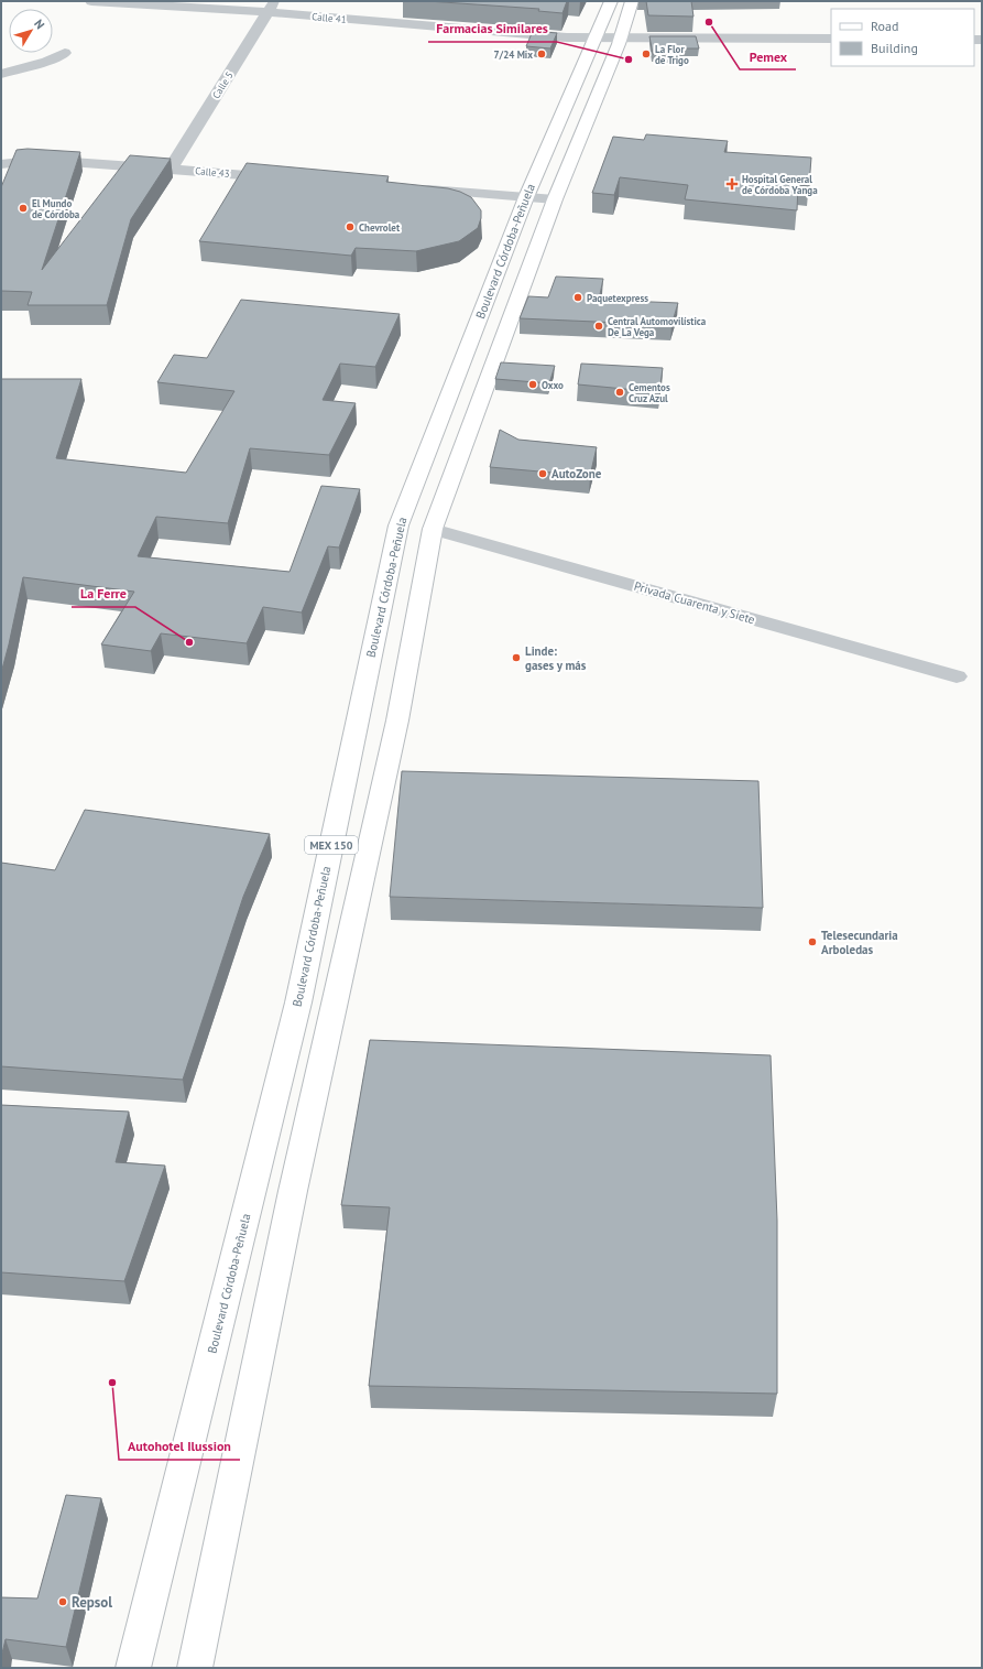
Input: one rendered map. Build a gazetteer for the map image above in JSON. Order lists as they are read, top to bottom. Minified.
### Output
{"streets":{"main road":["Boulevard Córdoba-Peñuela","MEX 150"],"street":["Calle 41","Calle 5","Calle 43","Privada Cuarenta y Siete"]},"crossings":[["Calle 41","Calle 5"],["Calle 41","Boulevard Córdoba-Peñuela"],["Calle 41","MEX 150"],["Calle 5","Calle 43"],["Privada Cuarenta y Siete","MEX 150"]],"places":{"other":["Pemex","7/24 Mix","La Flor de Trigo","Farmacias Similares","El Mundo de Córdoba","Chevrolet","Paquetexpress","Central Automovilística De La Vega","Oxxo","Cementos Cruz Azul","AutoZone","La Ferre","Linde: gases y más","Telesecundaria Arboledas","Autohotel Ilussion","Repsol"],"health":["Hospital General de Córdoba Yanga"]},"legend":["Road","Building"],"north":"top right"}
